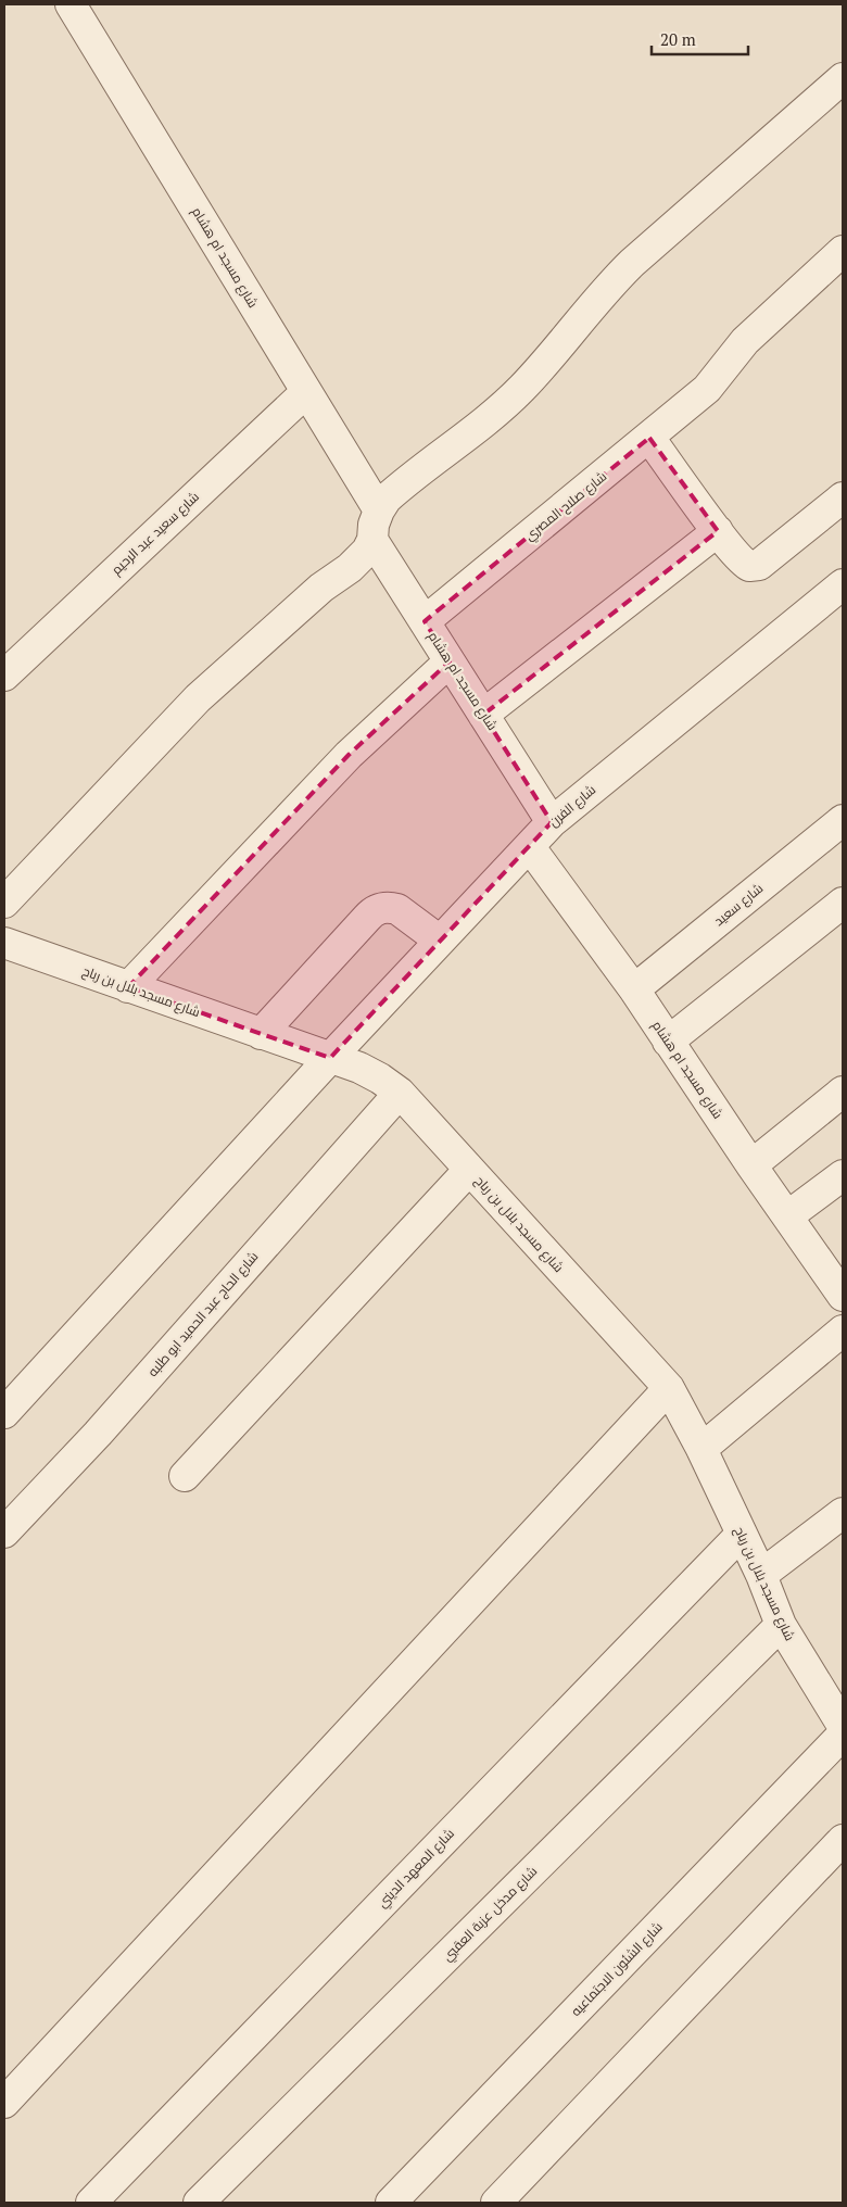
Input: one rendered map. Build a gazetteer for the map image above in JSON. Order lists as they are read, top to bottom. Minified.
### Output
{"streets":{"street":["شارع مسجد ام هشام","شارع صلاح المصري","شارع سعيد عبد الرحيم","شارع الفرن","شارع سعيد","شارع مسجد بلال بن رباح","شارع الحاج عبد الحميد ابو طلبه","شارع المعهد الديني","شارع مدخل عزبة العقبي","شارع الشئون الاجتماعيه"]},"crossings":[["شارع مسجد ام هشام","شارع صلاح المصري"],["شارع مسجد ام هشام","شارع سعيد عبد الرحيم"],["شارع مسجد ام هشام","شارع الفرن"],["شارع مسجد ام هشام","شارع سعيد"],["شارع الفرن","شارع مسجد بلال بن رباح"],["شارع مسجد بلال بن رباح","شارع الحاج عبد الحميد ابو طلبه"],["شارع مسجد بلال بن رباح","شارع المعهد الديني"],["شارع مسجد بلال بن رباح","شارع مدخل عزبة العقبي"]],"scale_bar":"20 m"}
